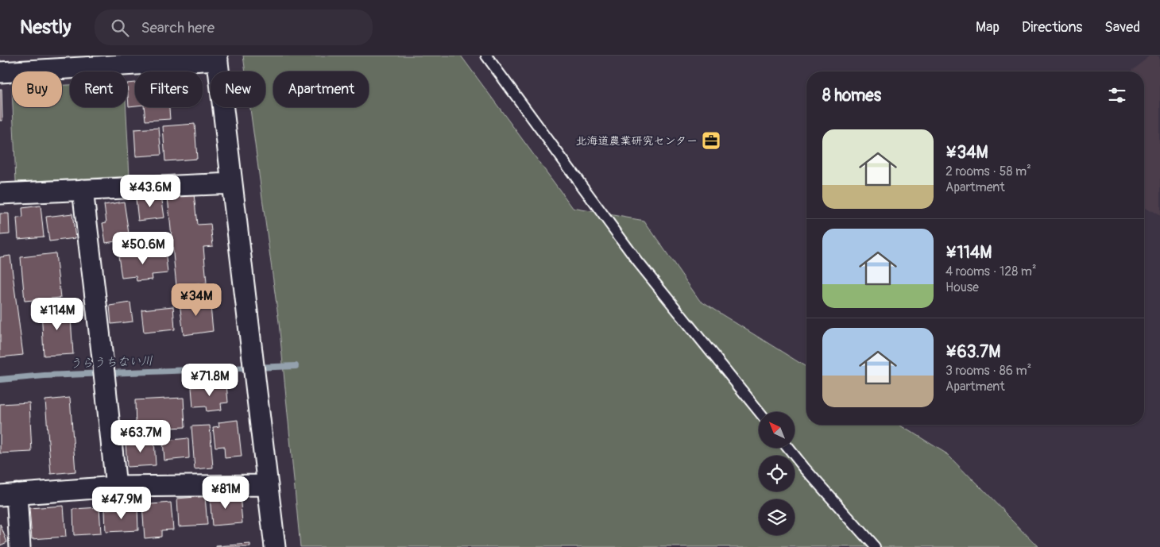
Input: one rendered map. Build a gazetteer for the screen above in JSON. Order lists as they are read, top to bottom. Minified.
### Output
{"water":["うらうちない川"],"places":{"office":["北海道農業研究センター"]},"north":"top left","page":{"header":"Nestly","search":"Search here","nav":["Map","Directions","Saved"],"chip":["Buy","Rent","Filters","New","Apartment"],"heading":"8 homes","list":[{"name":"¥34M","note":"2 rooms · 58 m² · Apartment"},{"name":"¥114M","note":"4 rooms · 128 m² · House"},{"name":"¥63.7M","note":"3 rooms · 86 m² · Apartment"}],"price":["¥43.6M","¥50.6M","¥34M","¥114M","¥71.8M","¥63.7M","¥81M","¥47.9M"]}}
